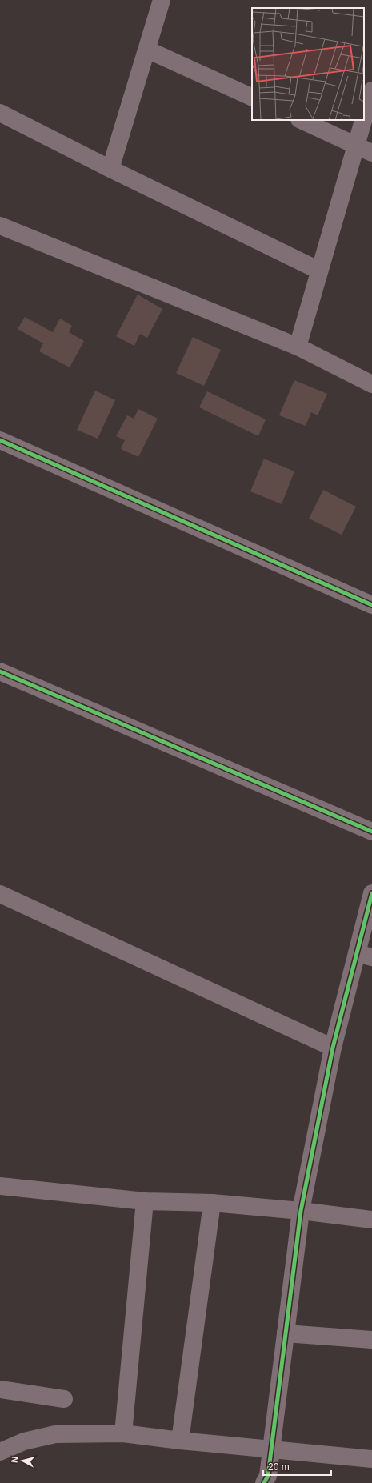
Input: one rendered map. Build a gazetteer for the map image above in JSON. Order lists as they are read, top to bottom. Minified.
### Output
{"scale_bar":"20 m","north":"left"}
